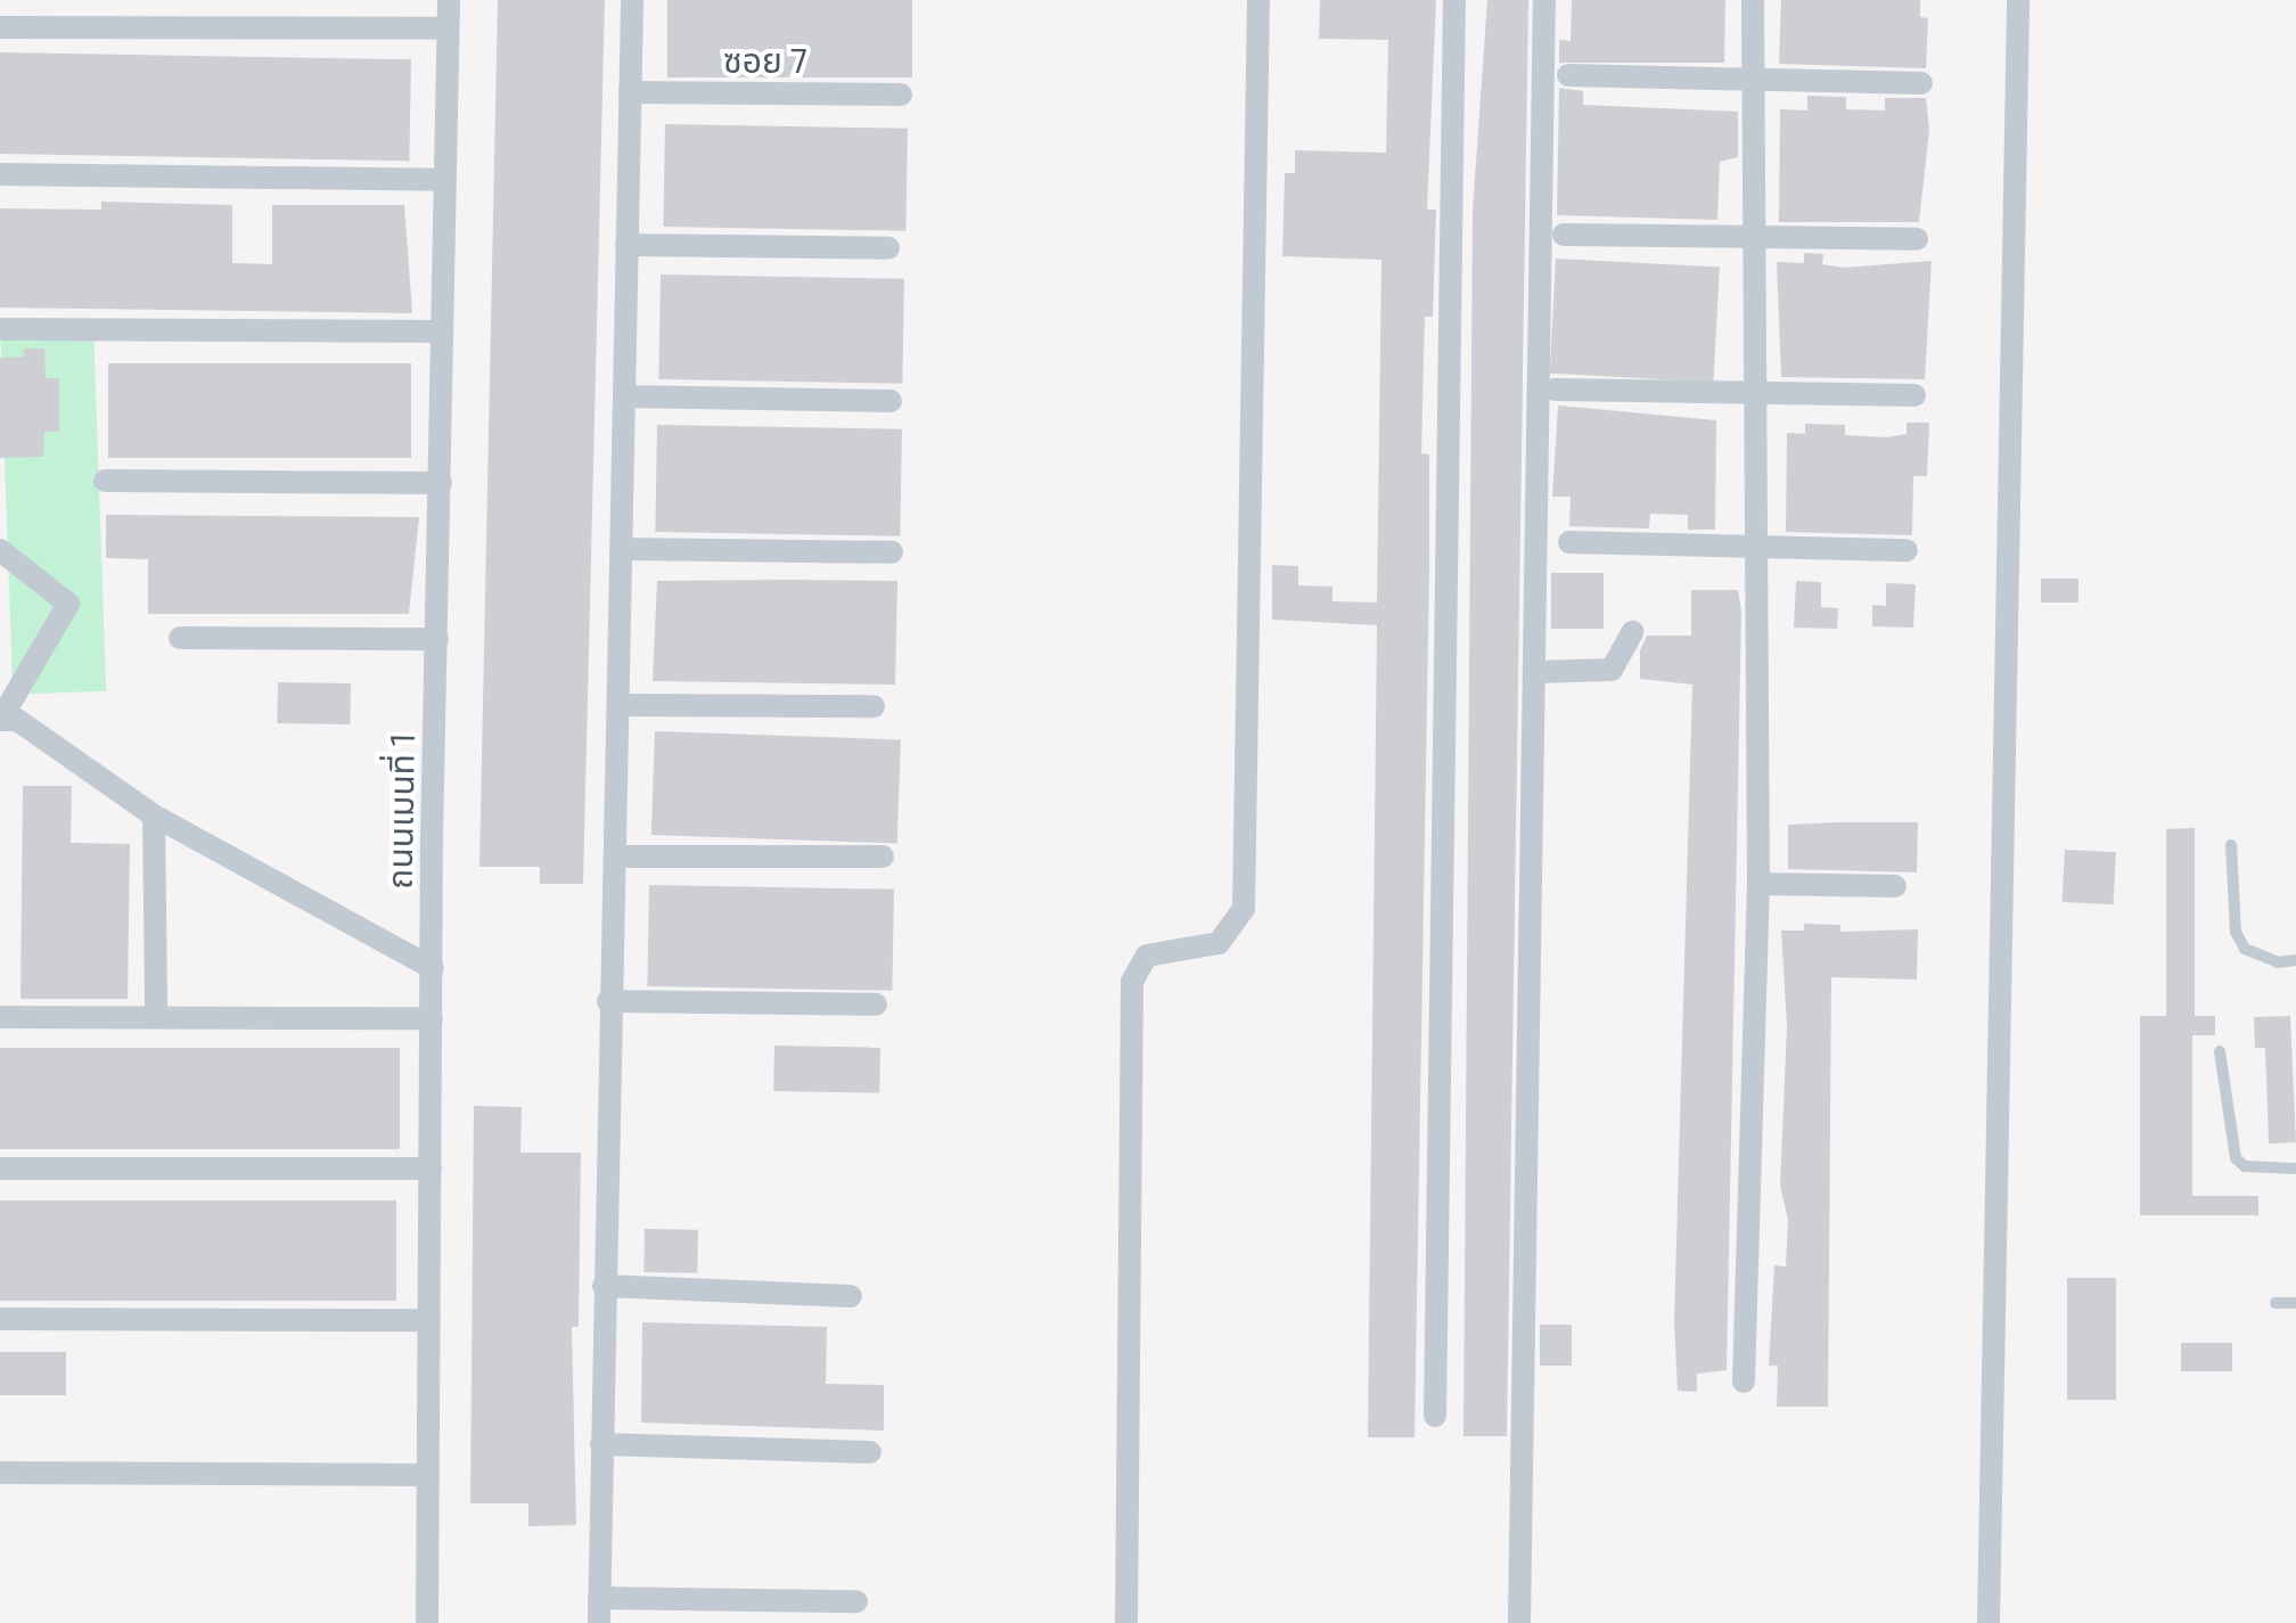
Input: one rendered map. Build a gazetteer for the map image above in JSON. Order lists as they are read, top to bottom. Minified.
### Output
{"streets":{"street":["ซอย 7","ถนนเมนที่ 1"]}}
